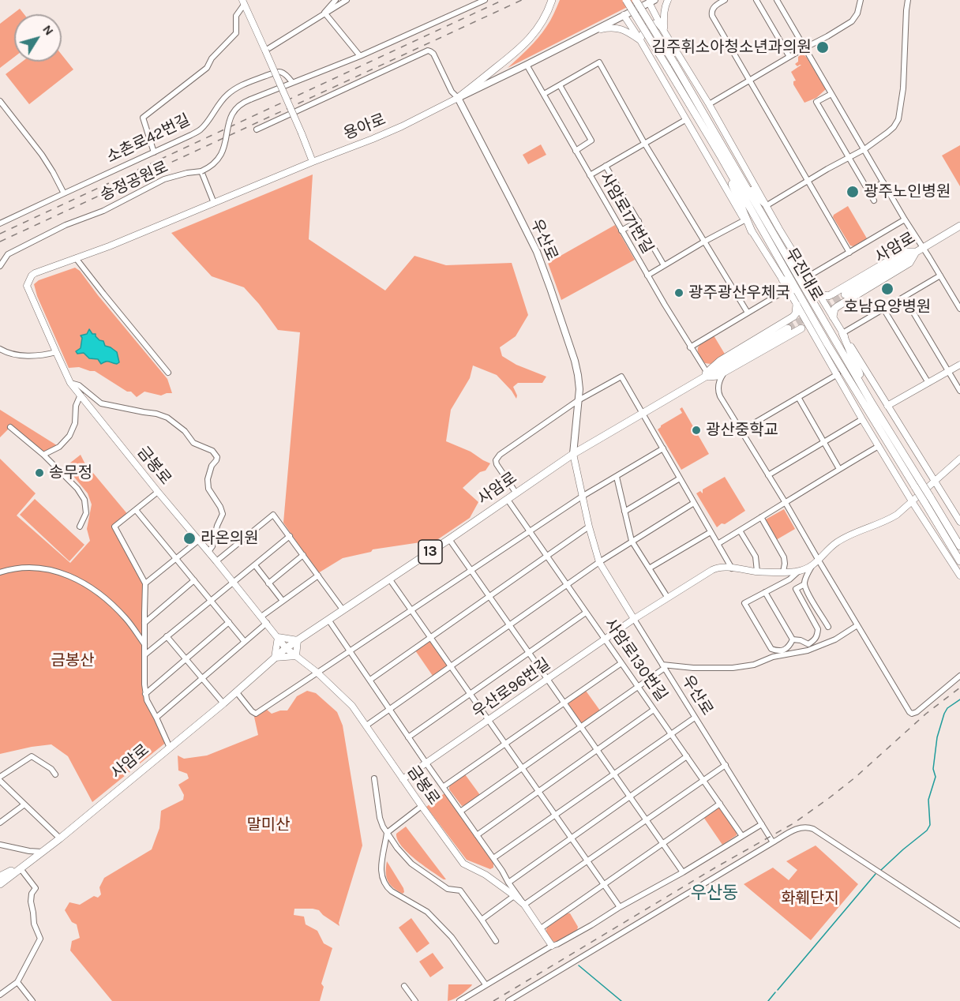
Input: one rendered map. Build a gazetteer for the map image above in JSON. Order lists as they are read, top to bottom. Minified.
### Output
{"streets":{"main road":["용아로","우산로","사암로","무진대로","13"],"street":["소촌로42번길","송정공원로","사암로171번길","금봉로","사암로130번길","우산로96번길"]},"crossings":[["용아로","사암로171번길"],["용아로","우산로"],["용아로","무진대로"],["용아로","금봉로"],["소촌로42번길","송정공원로"],["사암로171번길","사암로"],["사암로171번길","무진대로"],["우산로","사암로"],["우산로","우산로96번길"],["사암로","금봉로"],["사암로","13"],["사암로","사암로130번길"],["금봉로","우산로96번길"],["사암로130번길","우산로96번길"]],"districts":["우산동"],"parks":["금봉산","말미산","화훼단지"],"places":["김주휘소아청소년과의원","광주노인병원","호남요양병원","광주광산우체국","광산중학교","송무정","라온의원"],"north":"top right"}
